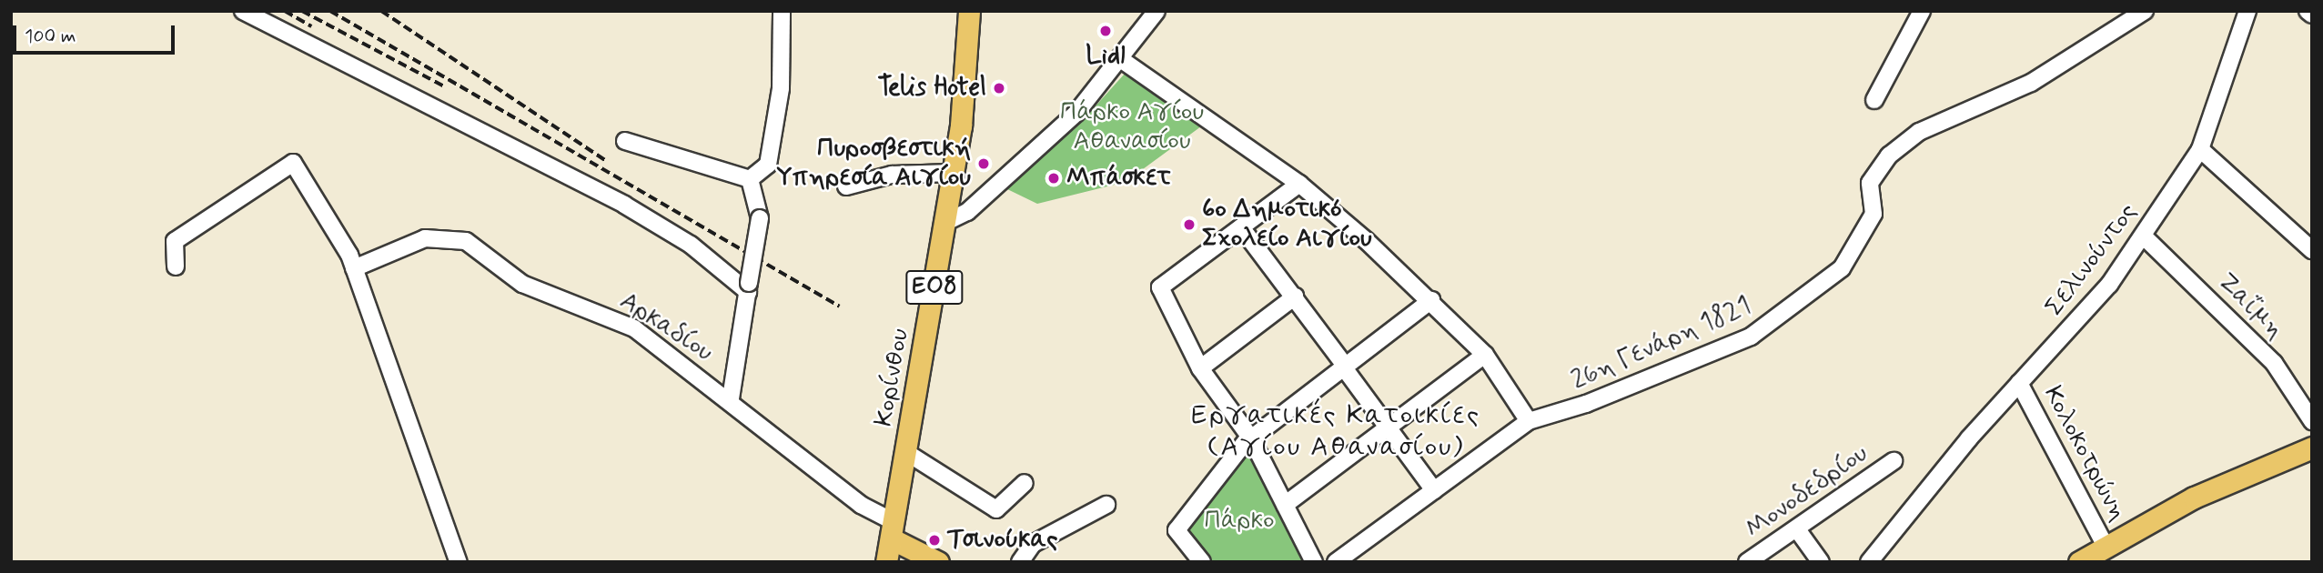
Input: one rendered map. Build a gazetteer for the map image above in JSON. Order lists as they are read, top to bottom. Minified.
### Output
{"streets":{"main road":["ΕΟ8","Κορίνθου"],"street":["Σελινούντος","Ζαΐμη","Αρκαδίου","26η Γενάρη 1821","Κολοκοτρώνη","Μονοδεδρίου"]},"crossings":[["Σελινούντος","Ζαΐμη"],["Σελινούντος","Κολοκοτρώνη"],["Αρκαδίου","Κορίνθου"]],"districts":["Εργατικές Κατοικίες (Αγίου Αθανασίου)"],"parks":["Πάρκο Αγίου Αθανασίου","Πάρκο"],"places":["Lidl","Telis Hotel","Πυροσβεστική Υπηρεσία Αιγίου","Μπάσκετ","6ο Δημοτικό Σχολείο Αιγίου","Τσινούκας"],"scale_bar":"100 m"}
